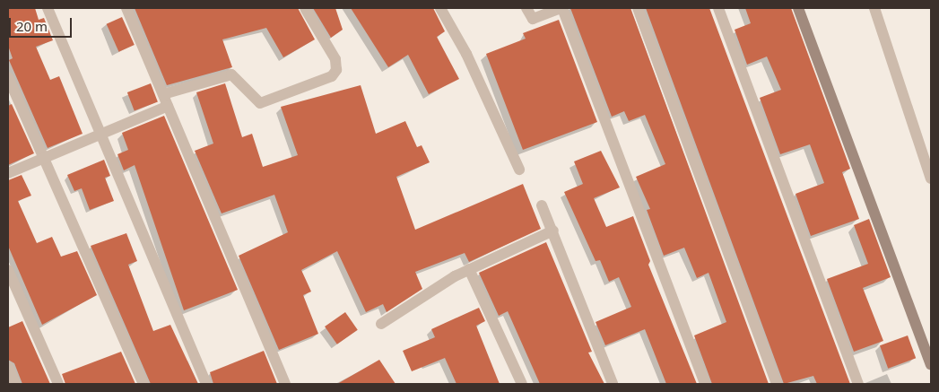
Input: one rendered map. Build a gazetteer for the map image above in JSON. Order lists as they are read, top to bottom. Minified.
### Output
{"scale_bar":"20 m"}
